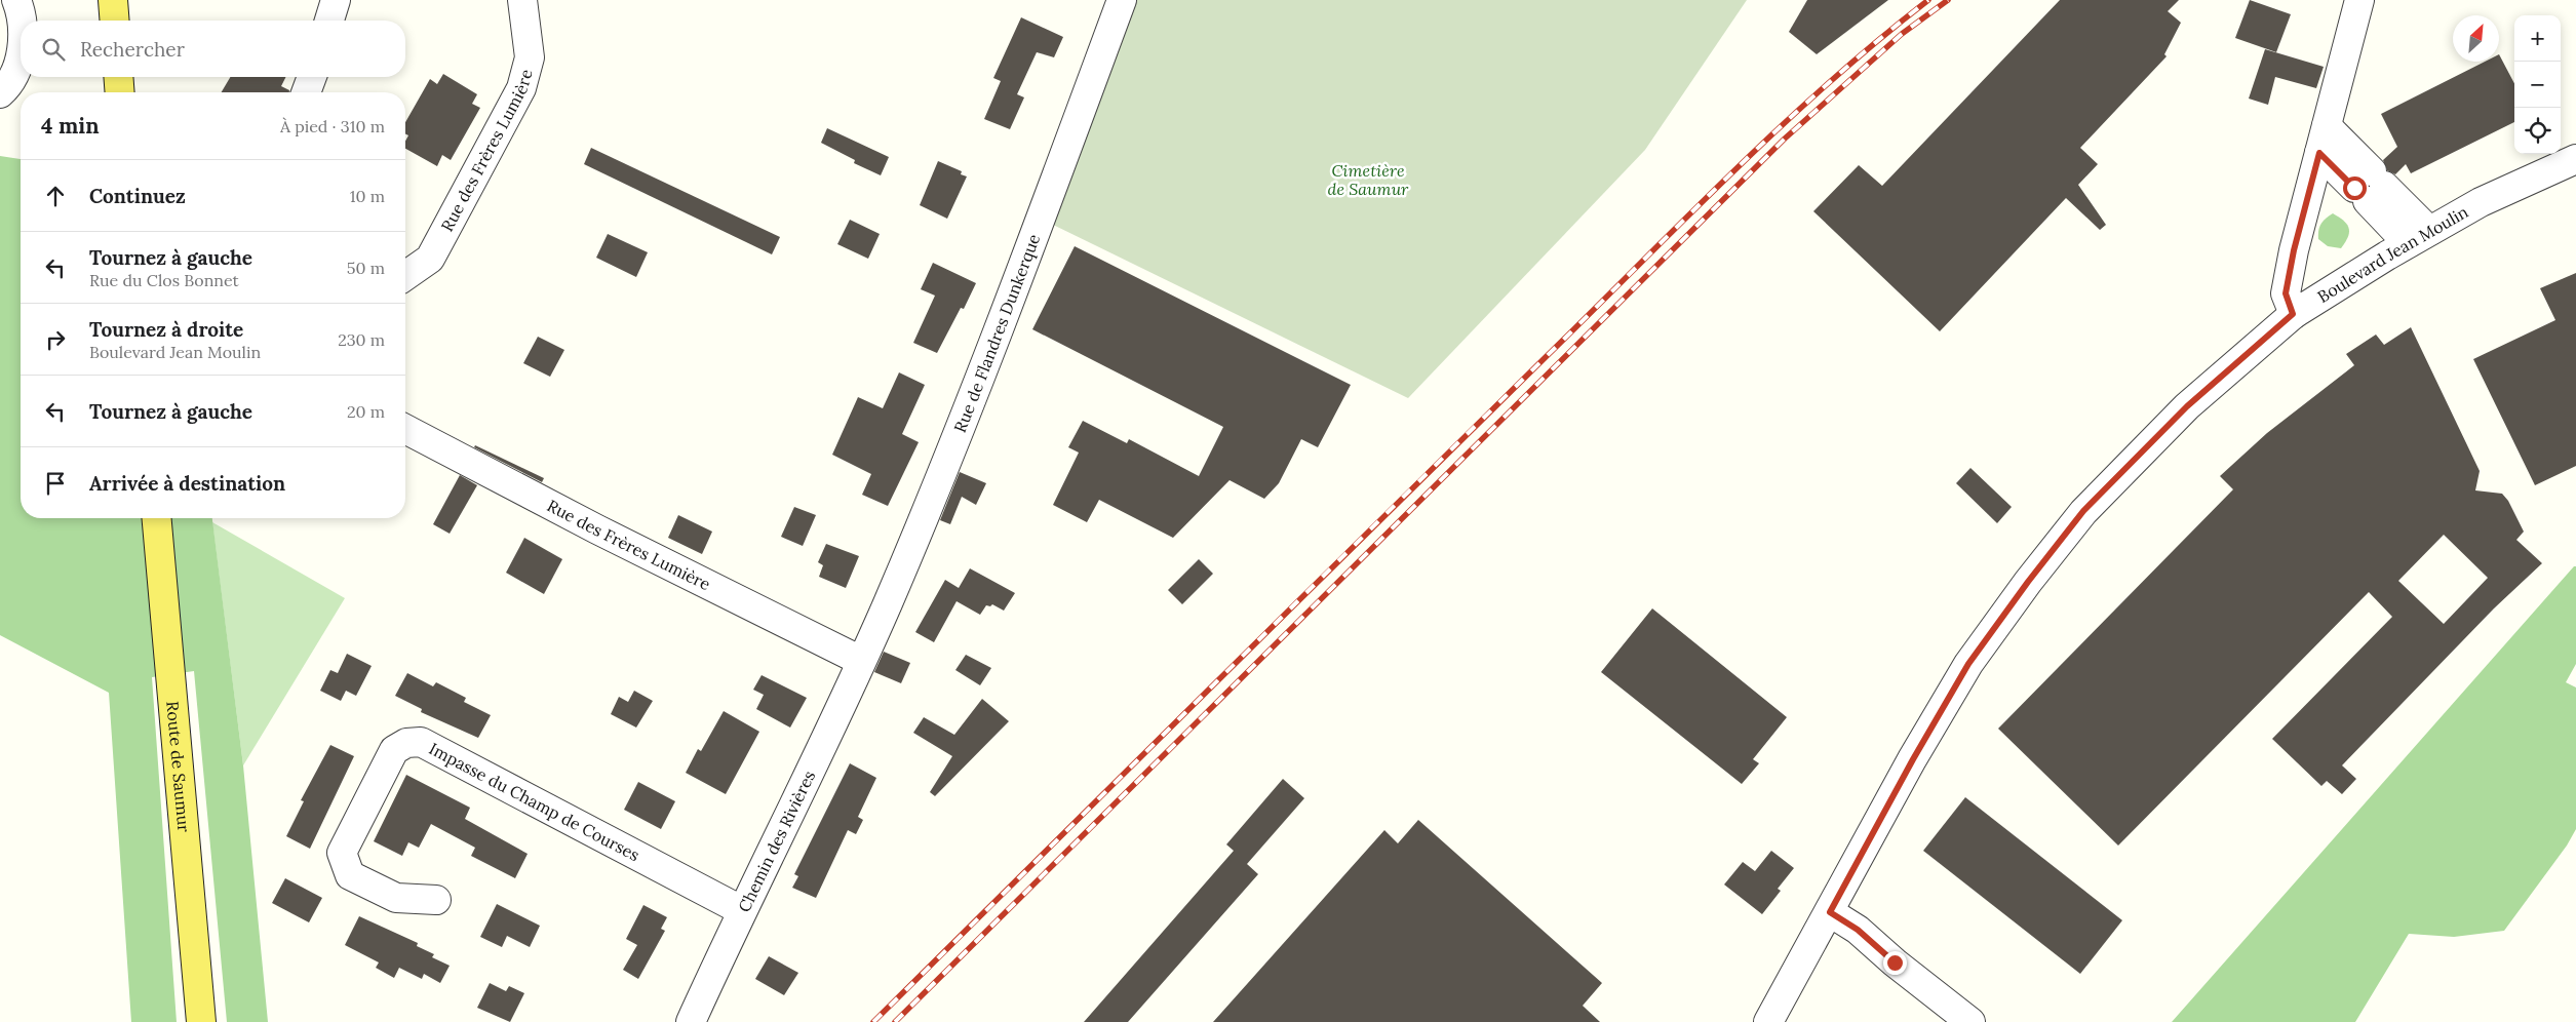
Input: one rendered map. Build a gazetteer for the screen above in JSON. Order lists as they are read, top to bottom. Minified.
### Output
{"streets":{"main road":["Route de Saumur"],"street":["Rue des Frères Lumière","Boulevard Jean Moulin","Rue de Flandres Dunkerque","Impasse du Champ de Courses","Chemin des Rivières"]},"crossings":[["Rue des Frères Lumière","Rue de Flandres Dunkerque"],["Rue des Frères Lumière","Chemin des Rivières"],["Rue de Flandres Dunkerque","Chemin des Rivières"],["Impasse du Champ de Courses","Chemin des Rivières"]],"parks":["Cimetière de Saumur"],"north":"top right","page":{"map_buttons":["+","−"],"search":"Rechercher","heading":["4 min","À pied · 310 m"],"list":[["Continuez","10 m"],["Tournez à gauche","Rue du Clos Bonnet","50 m"],["Tournez à droite","Boulevard Jean Moulin","230 m"],["Tournez à gauche","20 m"],"Arrivée à destination"]}}
